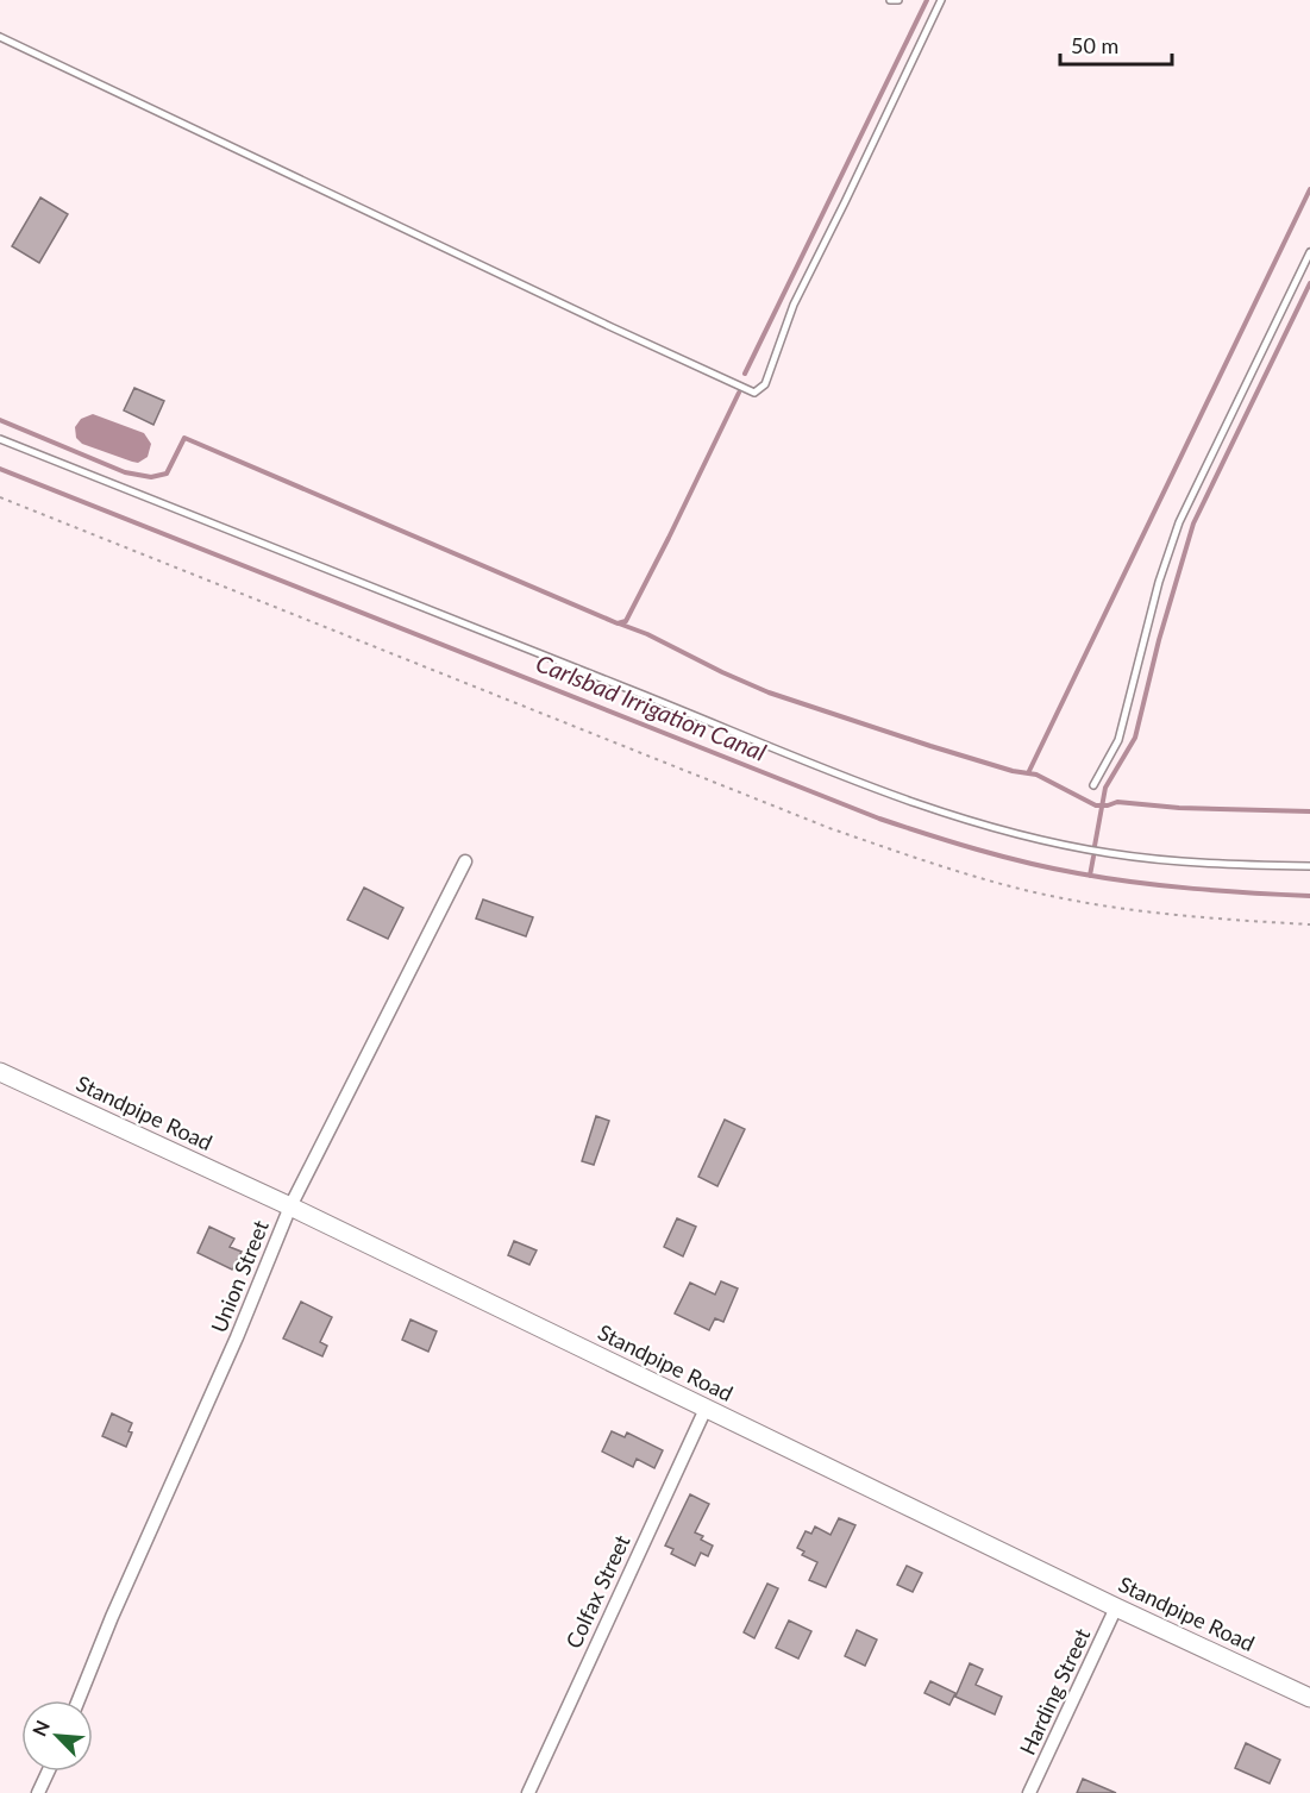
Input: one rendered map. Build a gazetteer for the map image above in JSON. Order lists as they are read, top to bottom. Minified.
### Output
{"streets":{"street":["Standpipe Road","Union Street","Colfax Street","Harding Street"]},"crossings":[["Standpipe Road","Union Street"],["Standpipe Road","Colfax Street"],["Standpipe Road","Harding Street"]],"water":["Carlsbad Irrigation Canal"],"scale_bar":"50 m","north":"top left"}
